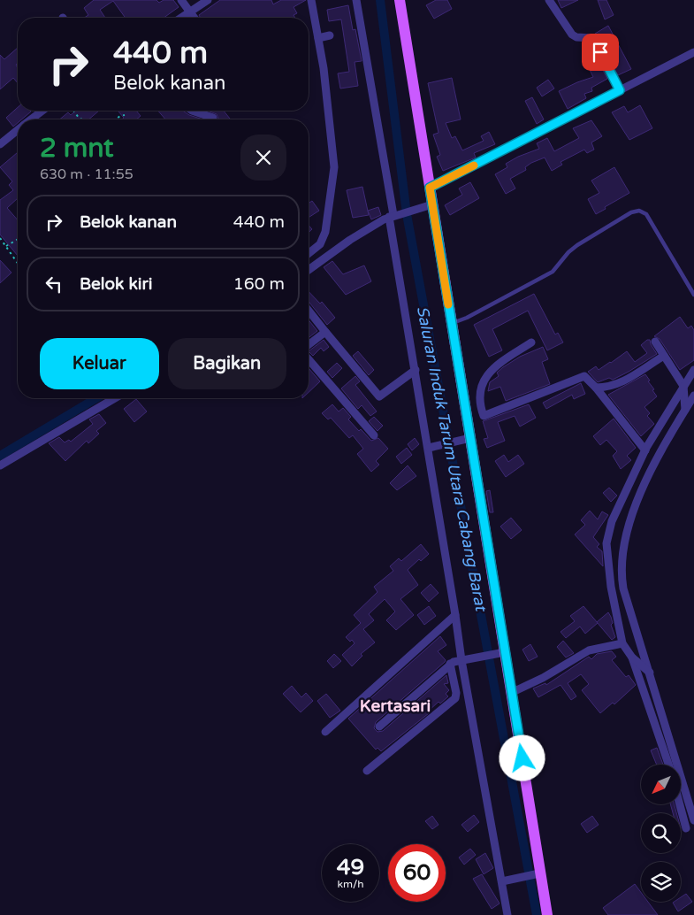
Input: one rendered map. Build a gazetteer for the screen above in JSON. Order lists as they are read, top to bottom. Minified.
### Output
{"districts":["Kertasari"],"water":["Saluran Induk Tarum Utara Cabang Barat"],"north":"bottom left","page":{"turn":["440 m","Belok kanan"],"heading":["2 mnt","630 m · 11:55"],"list":[{"name":"Belok kanan","value":"440 m"},{"name":"Belok kiri","value":"160 m"}],"buttons":["Keluar","Bagikan"],"speed":"49 km/h","limit":"60"}}
